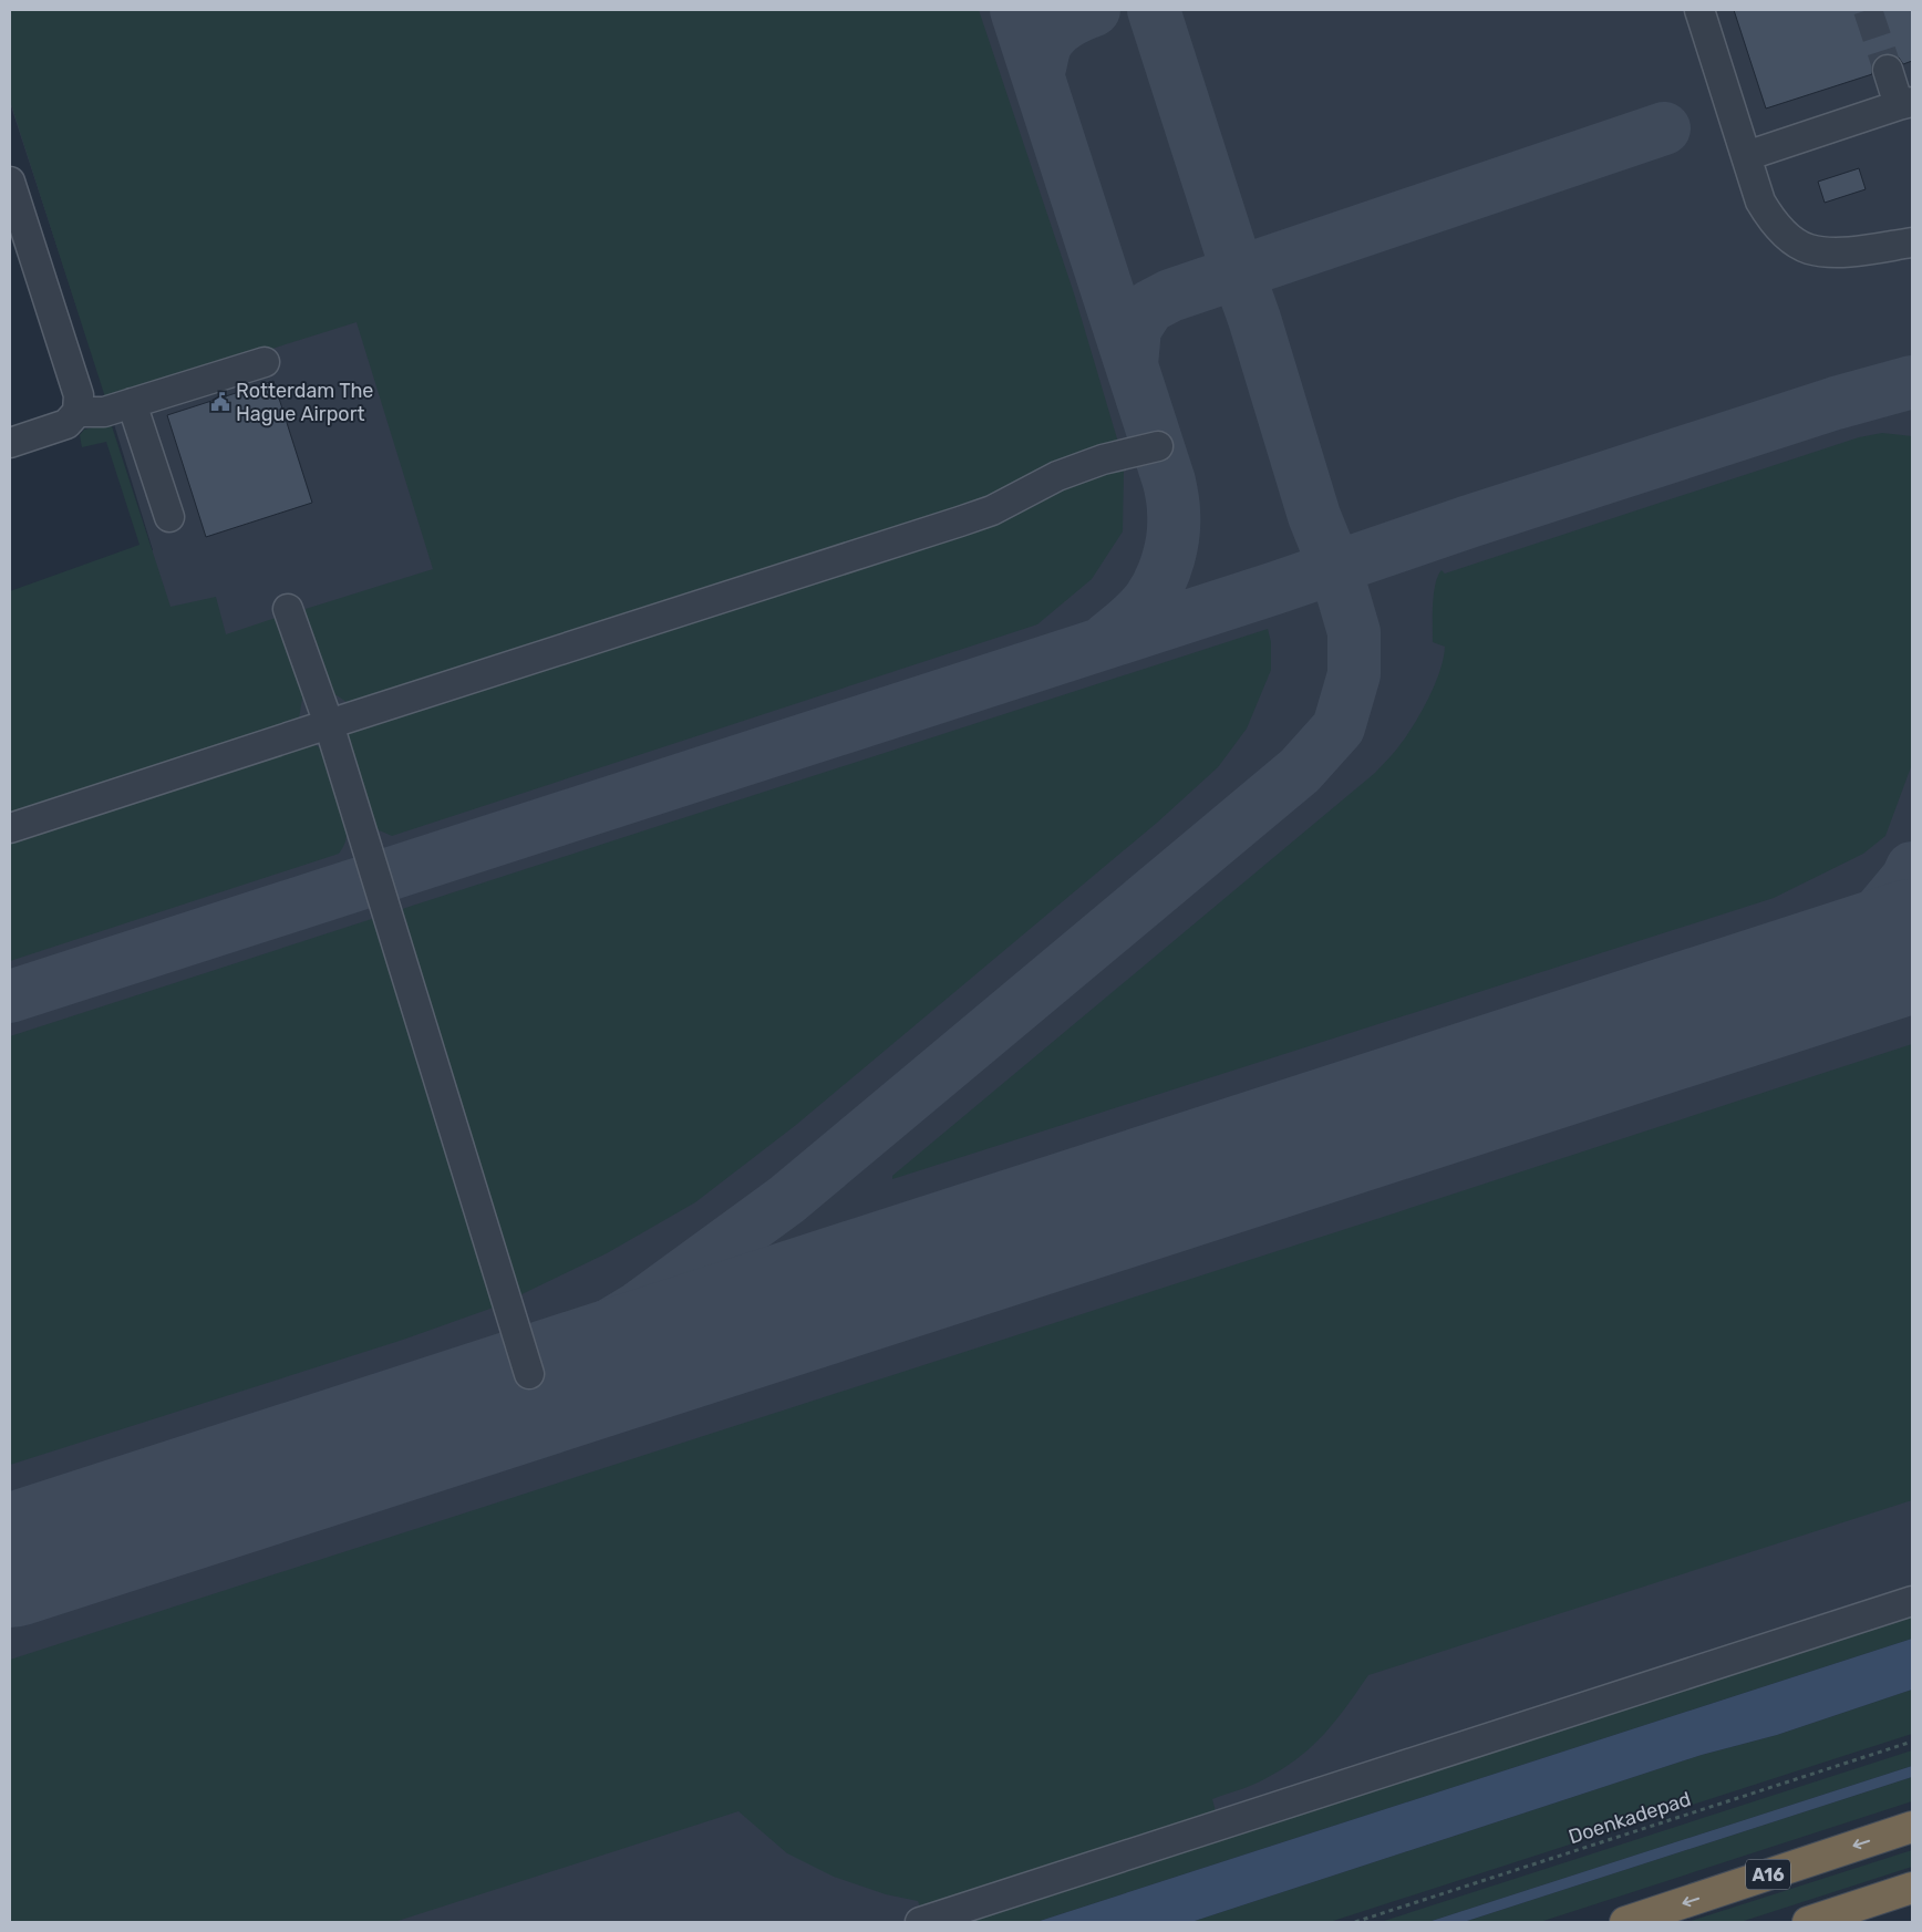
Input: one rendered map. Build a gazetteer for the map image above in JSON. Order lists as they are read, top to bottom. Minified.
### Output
{"streets":{"highway":["A16"],"path":["Doenkadepad"]},"places":{"public building":["Rotterdam The Hague Airport"]}}
